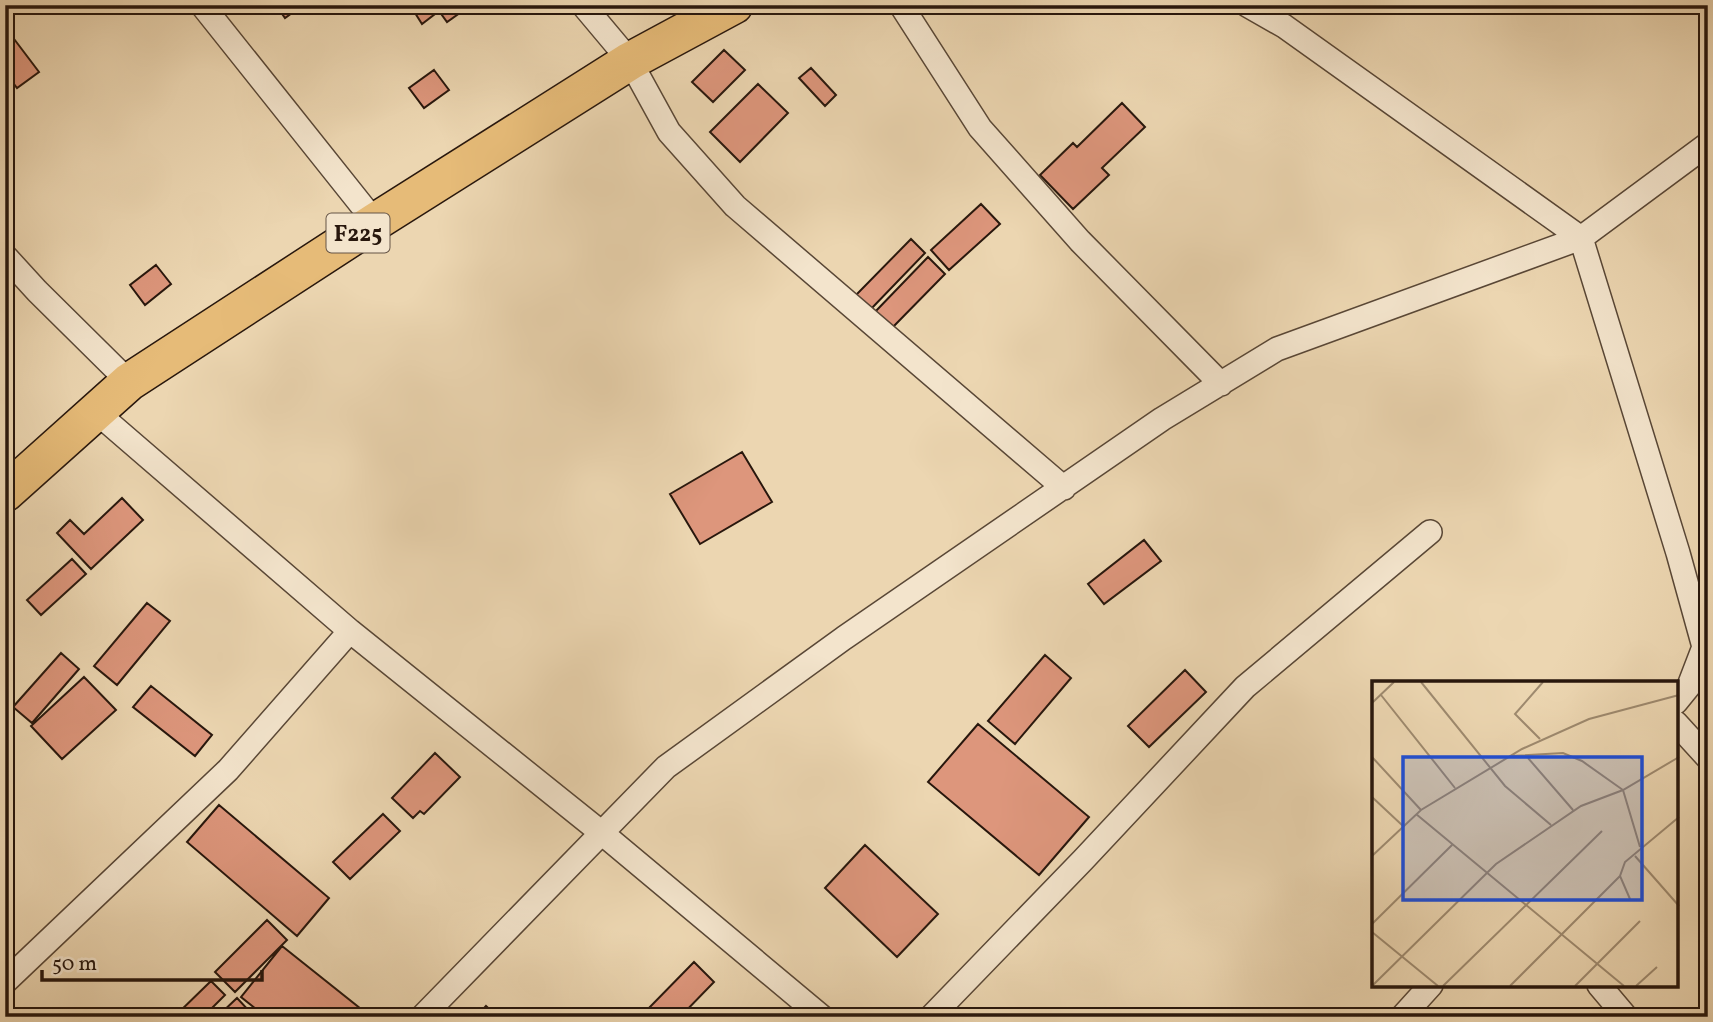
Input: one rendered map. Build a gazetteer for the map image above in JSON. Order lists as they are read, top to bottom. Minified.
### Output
{"streets":{"main road":["F225"]},"scale_bar":"50 m"}
